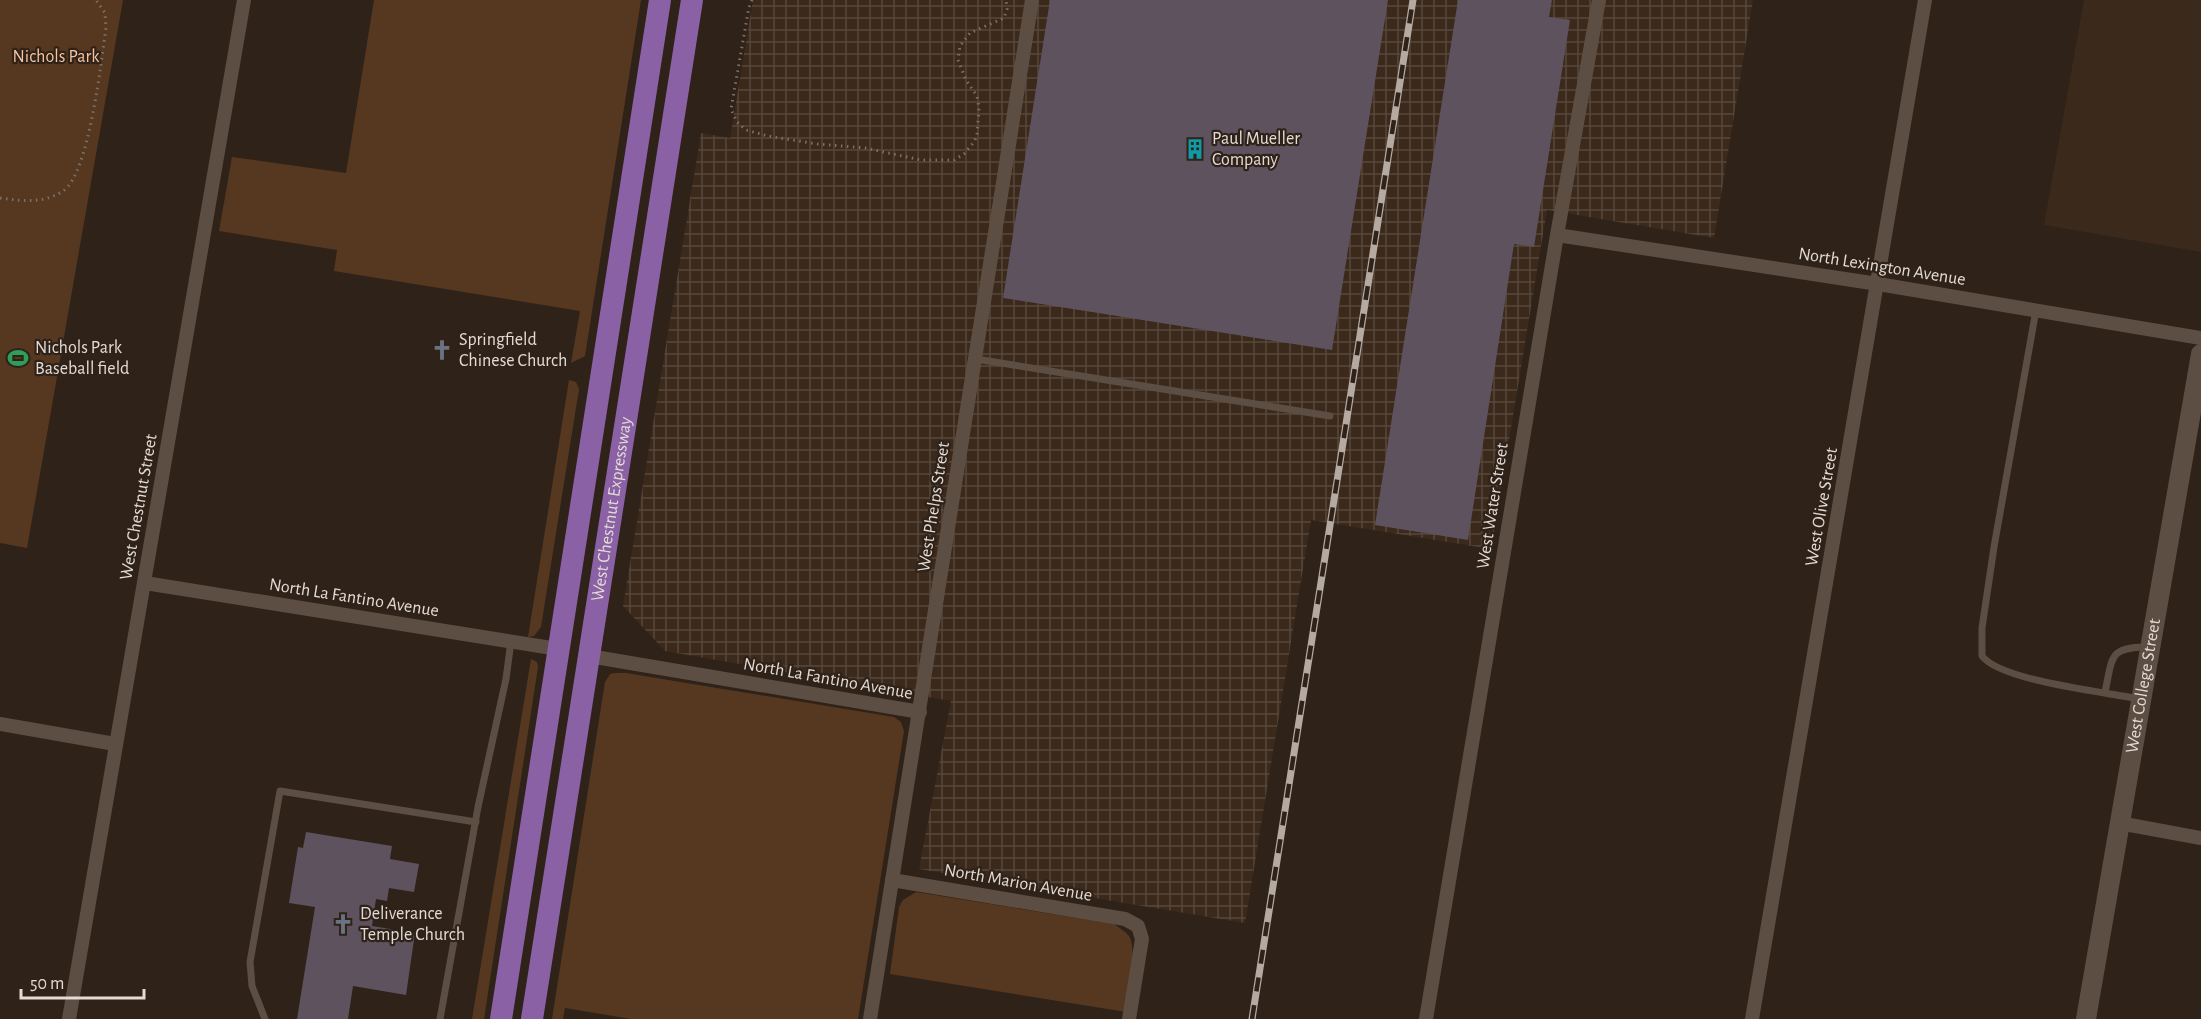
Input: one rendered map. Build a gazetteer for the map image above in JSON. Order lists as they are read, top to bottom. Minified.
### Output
{"streets":{"main road":["West Chestnut Expressway","West College Street"],"street":["North Lexington Avenue","West Water Street","West Chestnut Street","West Phelps Street","West Olive Street","North La Fantino Avenue","North Marion Avenue"]},"crossings":[["North Lexington Avenue","West Water Street"],["North Lexington Avenue","West Olive Street"],["West Chestnut Street","North La Fantino Avenue"],["West Phelps Street","North La Fantino Avenue"],["West Phelps Street","North Marion Avenue"],["West Chestnut Expressway","North La Fantino Avenue"]],"parks":["Nichols Park"],"places":{"building":["Paul Mueller Company"],"church":["Springfield Chinese Church","Deliverance Temple Church"],"sports":["Nichols Park Baseball field"]},"scale_bar":"50 m"}
